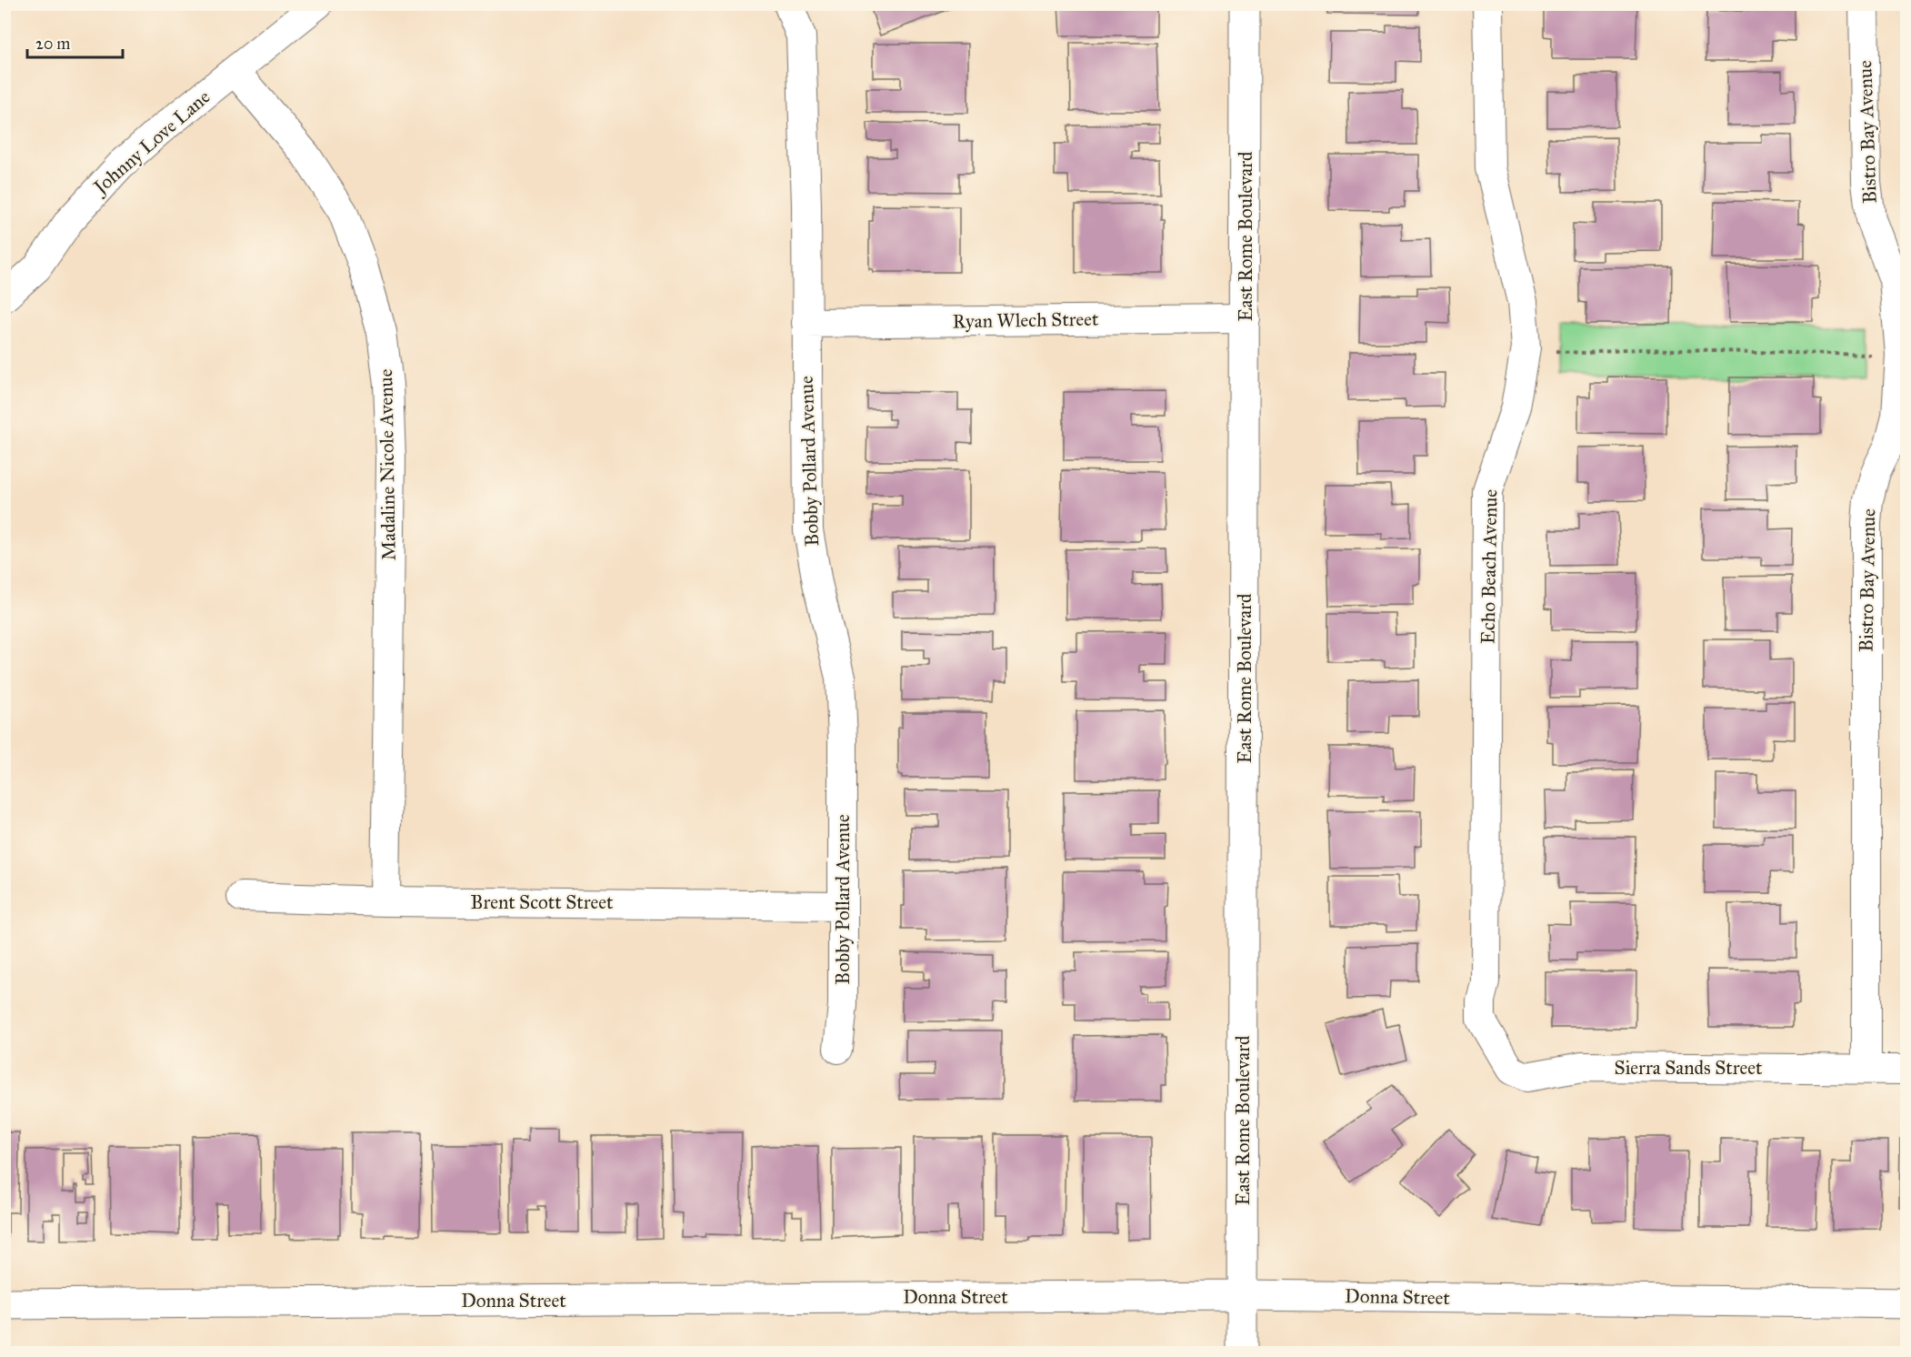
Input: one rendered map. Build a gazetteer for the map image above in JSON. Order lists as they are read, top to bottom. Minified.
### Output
{"streets":{"street":["Bistro Bay Avenue","Johnny Love Lane","East Rome Boulevard","Ryan Wlech Street","Bobby Pollard Avenue","Madaline Nicole Avenue","Echo Beach Avenue","Brent Scott Street","Sierra Sands Street","Donna Street"]},"crossings":[["Bistro Bay Avenue","Sierra Sands Street"],["Johnny Love Lane","Madaline Nicole Avenue"],["East Rome Boulevard","Ryan Wlech Street"],["East Rome Boulevard","Donna Street"],["Ryan Wlech Street","Bobby Pollard Avenue"],["Bobby Pollard Avenue","Brent Scott Street"],["Madaline Nicole Avenue","Brent Scott Street"],["Echo Beach Avenue","Sierra Sands Street"]],"scale_bar":"20 m"}
